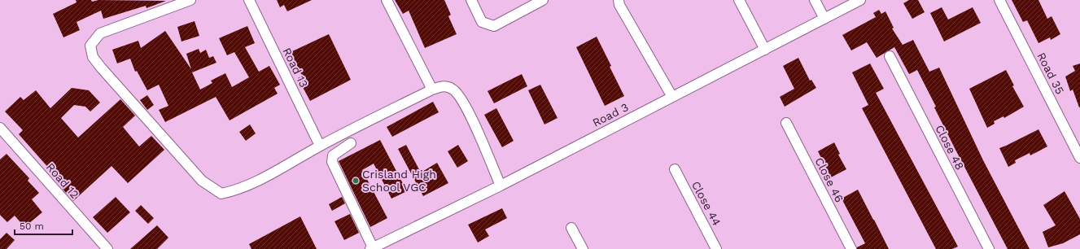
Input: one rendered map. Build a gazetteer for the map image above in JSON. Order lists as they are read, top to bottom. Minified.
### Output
{"streets":{"street":["Road 13","Road 35","Road 3","Close 48","Close 46","Road 12","Close 44"]},"places":["Crisland High School VGC"],"scale_bar":"50 m"}
